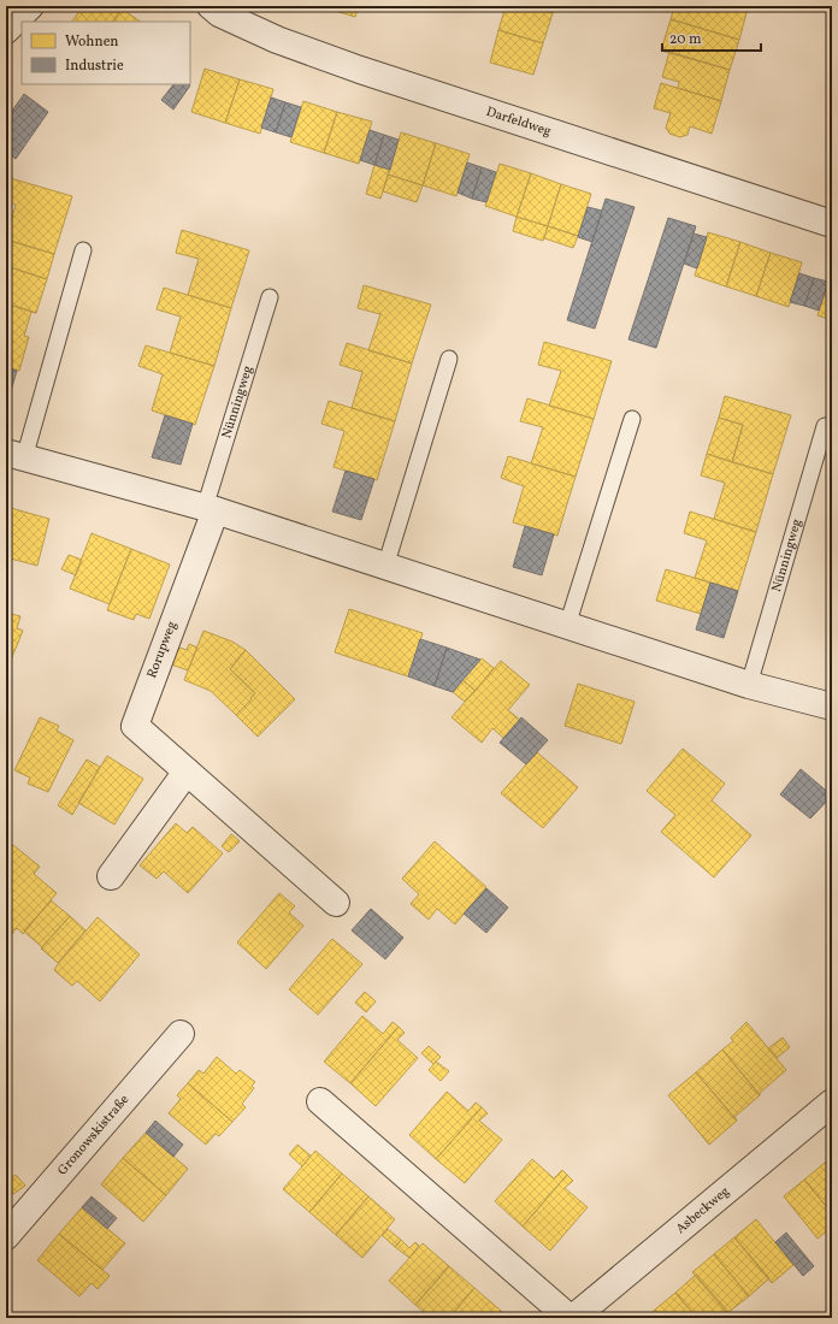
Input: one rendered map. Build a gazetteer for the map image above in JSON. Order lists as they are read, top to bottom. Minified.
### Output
{"streets":{"street":["Darfeldweg","Rorupweg","Gronowskistraße","Asbeckweg"],"lane":["Nünningweg"]},"crossings":[["Nünningweg","Rorupweg"]],"legend":["Wohnen","Industrie"],"scale_bar":"20 m"}
